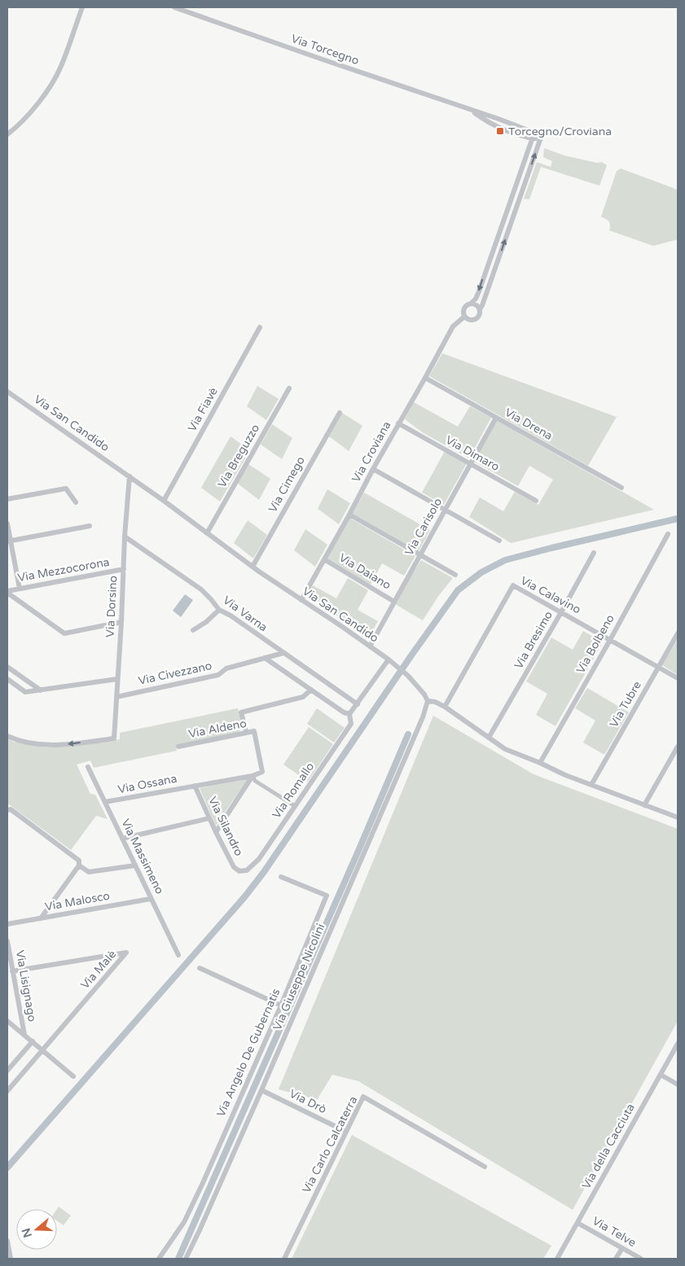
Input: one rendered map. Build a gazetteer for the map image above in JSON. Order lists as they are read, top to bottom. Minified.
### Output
{"streets":{"street":["Via Torcegno","Via Fiavè","Via San Candido","Via Drena","Via Croviana","Via Dimaro","Via Breguzzo","Via Cimego","Via Carisolo","Via Mezzocorona","Via Daiano","Via Calavino","Via Dorsino","Via Varna","Via Bresimo","Via Bolbeno","Via Civezzano","Via Tubre","Via Aldeno","Via Ossana","Via Romallo","Via Silandro","Via Massimeno","Via Malosco","Via Malè","Via Giuseppe Nicolini","Via Lisignago","Via Angelo De Gubernatis","Via Drò","Via Carlo Calcaterra","Via della Cacciuta","Via Telve"]},"crossings":[["Via Fiavè","Via San Candido"],["Via San Candido","Via Croviana"],["Via San Candido","Via Breguzzo"],["Via San Candido","Via Cimego"],["Via San Candido","Via Carisolo"],["Via San Candido","Via Dorsino"],["Via San Candido","Via Giuseppe Nicolini"],["Via Drena","Via Croviana"],["Via Drena","Via Carisolo"],["Via Croviana","Via Dimaro"],["Via Croviana","Via Daiano"],["Via Dimaro","Via Carisolo"],["Via Carisolo","Via Daiano"],["Via Mezzocorona","Via Dorsino"],["Via Calavino","Via Bresimo"],["Via Calavino","Via Bolbeno"],["Via Calavino","Via Tubre"],["Via Dorsino","Via Varna"],["Via Dorsino","Via Civezzano"],["Via Varna","Via Civezzano"],["Via Aldeno","Via Ossana"],["Via Ossana","Via Silandro"],["Via Ossana","Via Massimeno"],["Via Romallo","Via Silandro"],["Via Massimeno","Via Malosco"],["Via Malè","Via Lisignago"],["Via Giuseppe Nicolini","Via Drò"],["Via Drò","Via Carlo Calcaterra"],["Via della Cacciuta","Via Telve"]],"places":{"transit":["Torcegno/Croviana"]},"north":"left"}
